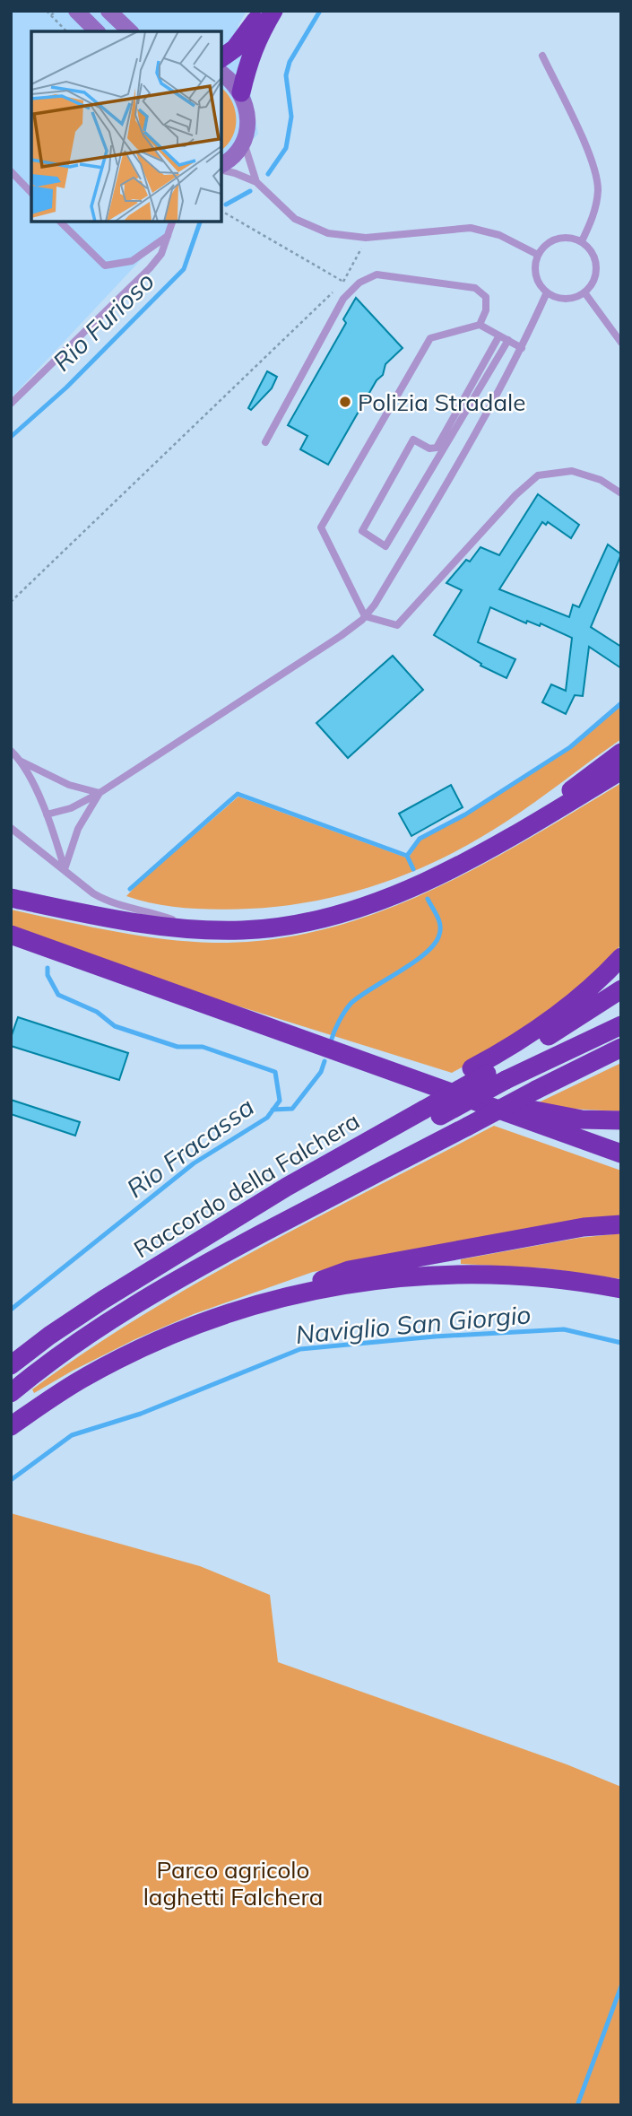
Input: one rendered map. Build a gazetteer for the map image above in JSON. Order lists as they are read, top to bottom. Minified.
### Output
{"streets":{"highway":["Raccordo della Falchera"]},"water":["Rio Furioso","Rio Fracassa","Naviglio San Giorgio"],"parks":["Parco agricolo laghetti Falchera"],"places":["Polizia Stradale"]}
